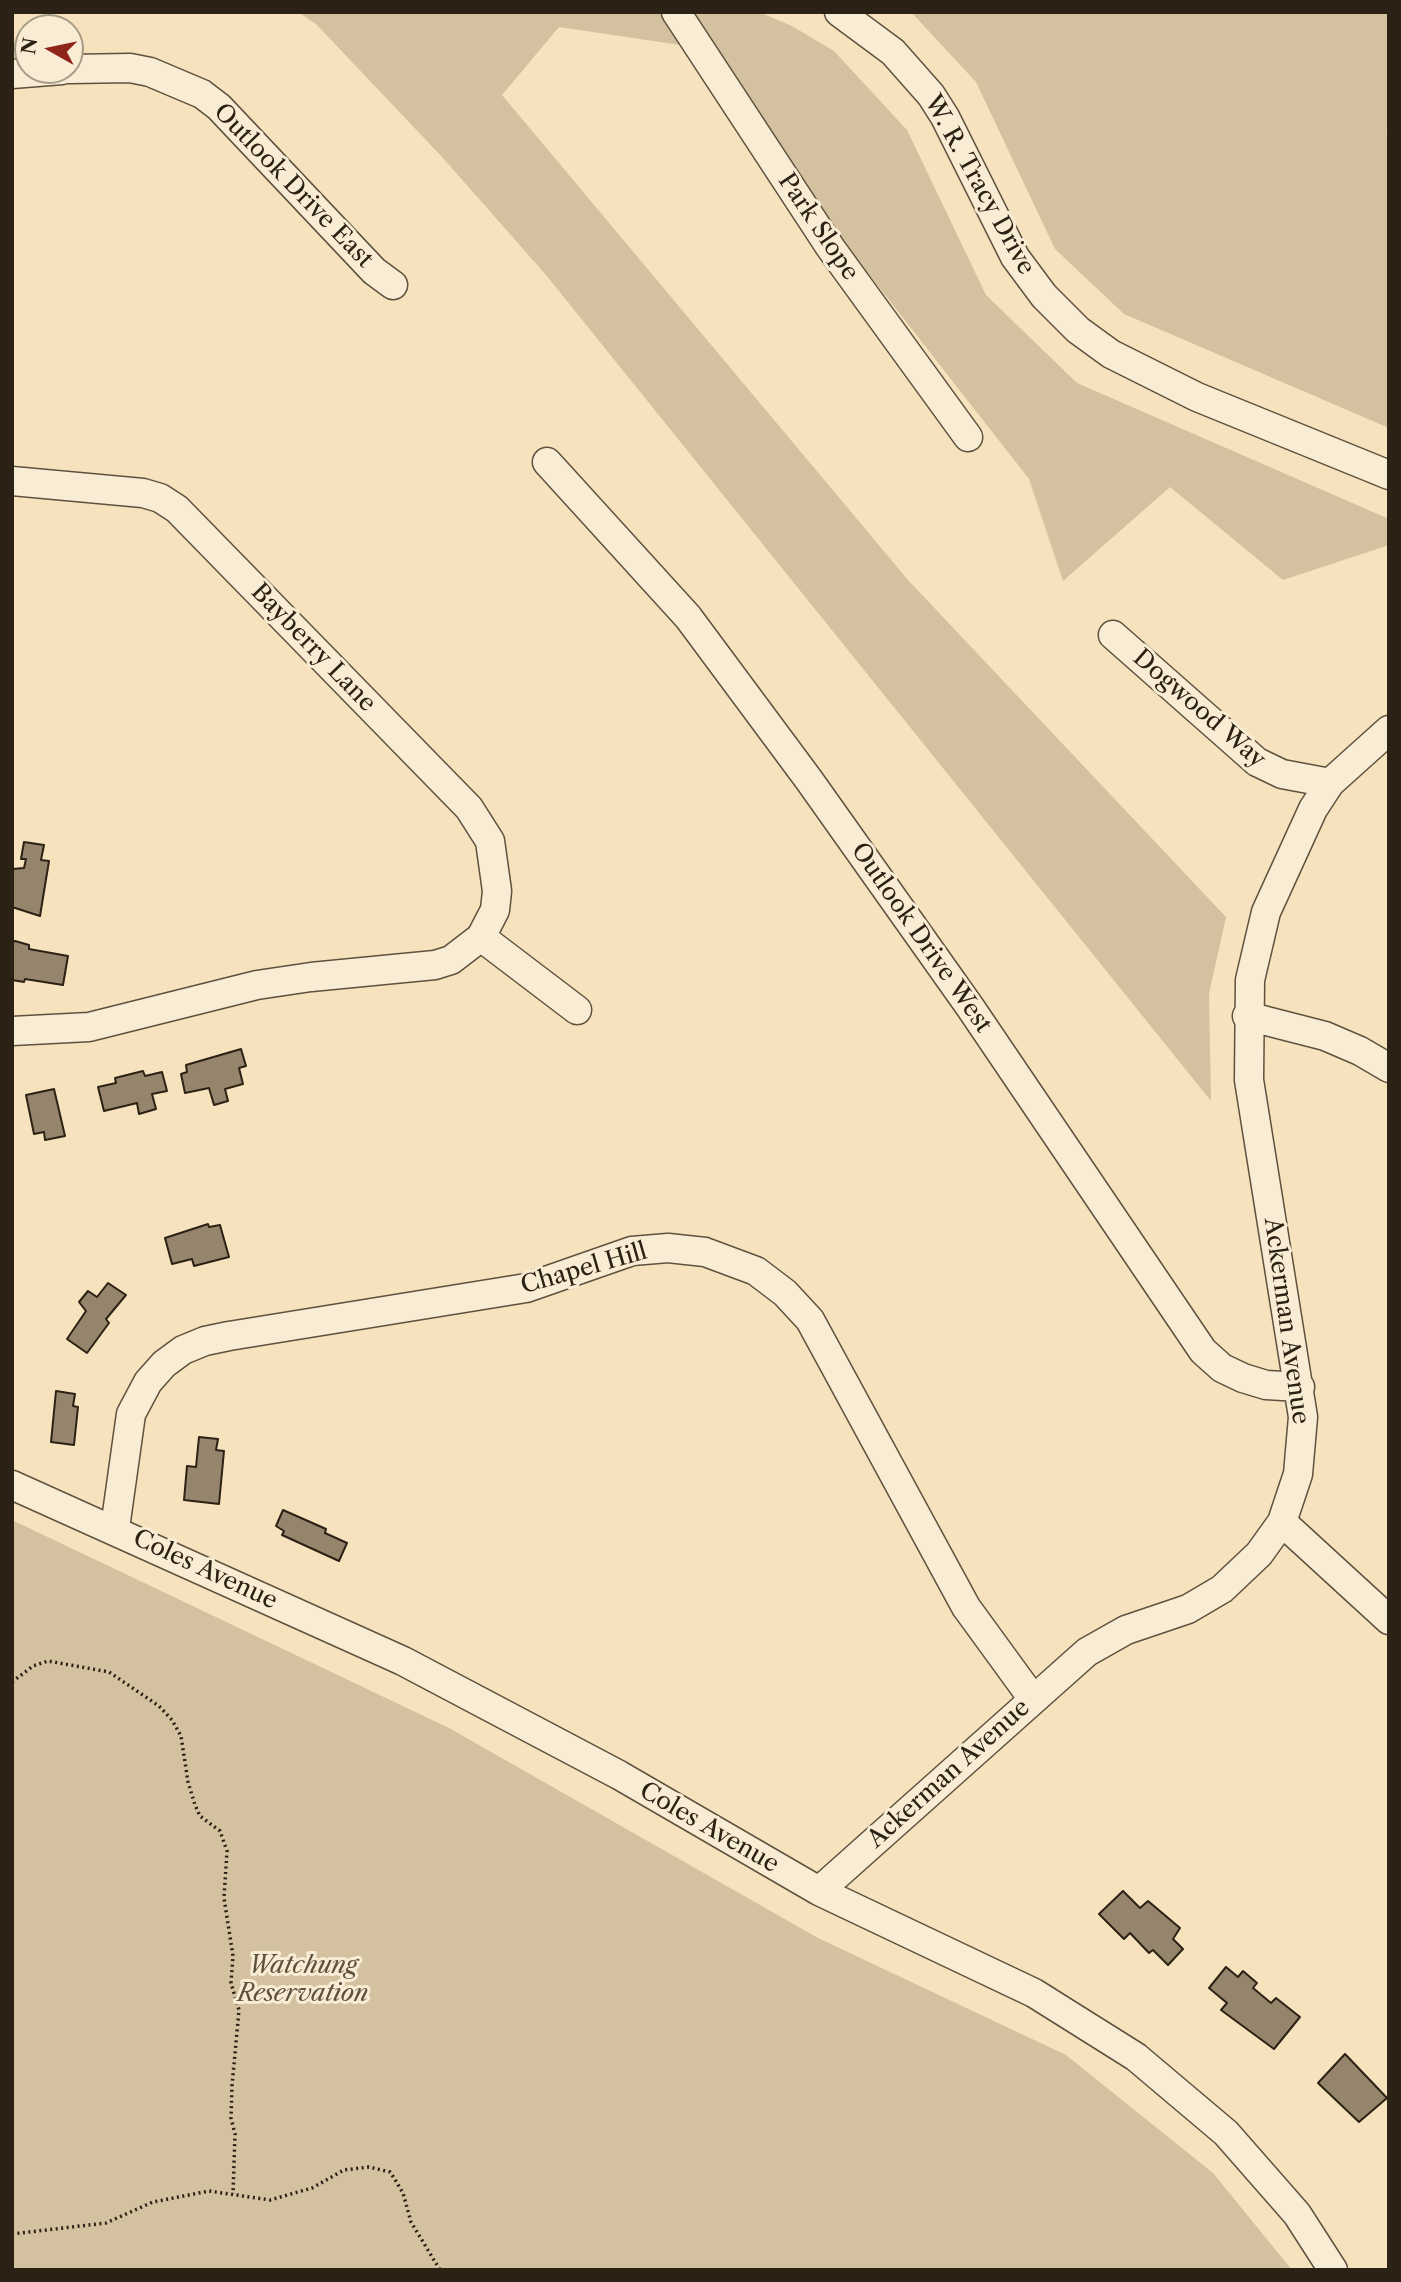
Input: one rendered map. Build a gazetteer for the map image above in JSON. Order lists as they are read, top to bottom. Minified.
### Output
{"streets":{"street":["W. R. Tracy Drive","Outlook Drive East","Park Slope","Bayberry Lane","Dogwood Way","Outlook Drive West","Chapel Hill","Ackerman Avenue","Coles Avenue"]},"crossings":[["Dogwood Way","Ackerman Avenue"],["Outlook Drive West","Ackerman Avenue"],["Chapel Hill","Ackerman Avenue"],["Chapel Hill","Coles Avenue"],["Ackerman Avenue","Coles Avenue"]],"parks":["Watchung Reservation"],"north":"left"}
